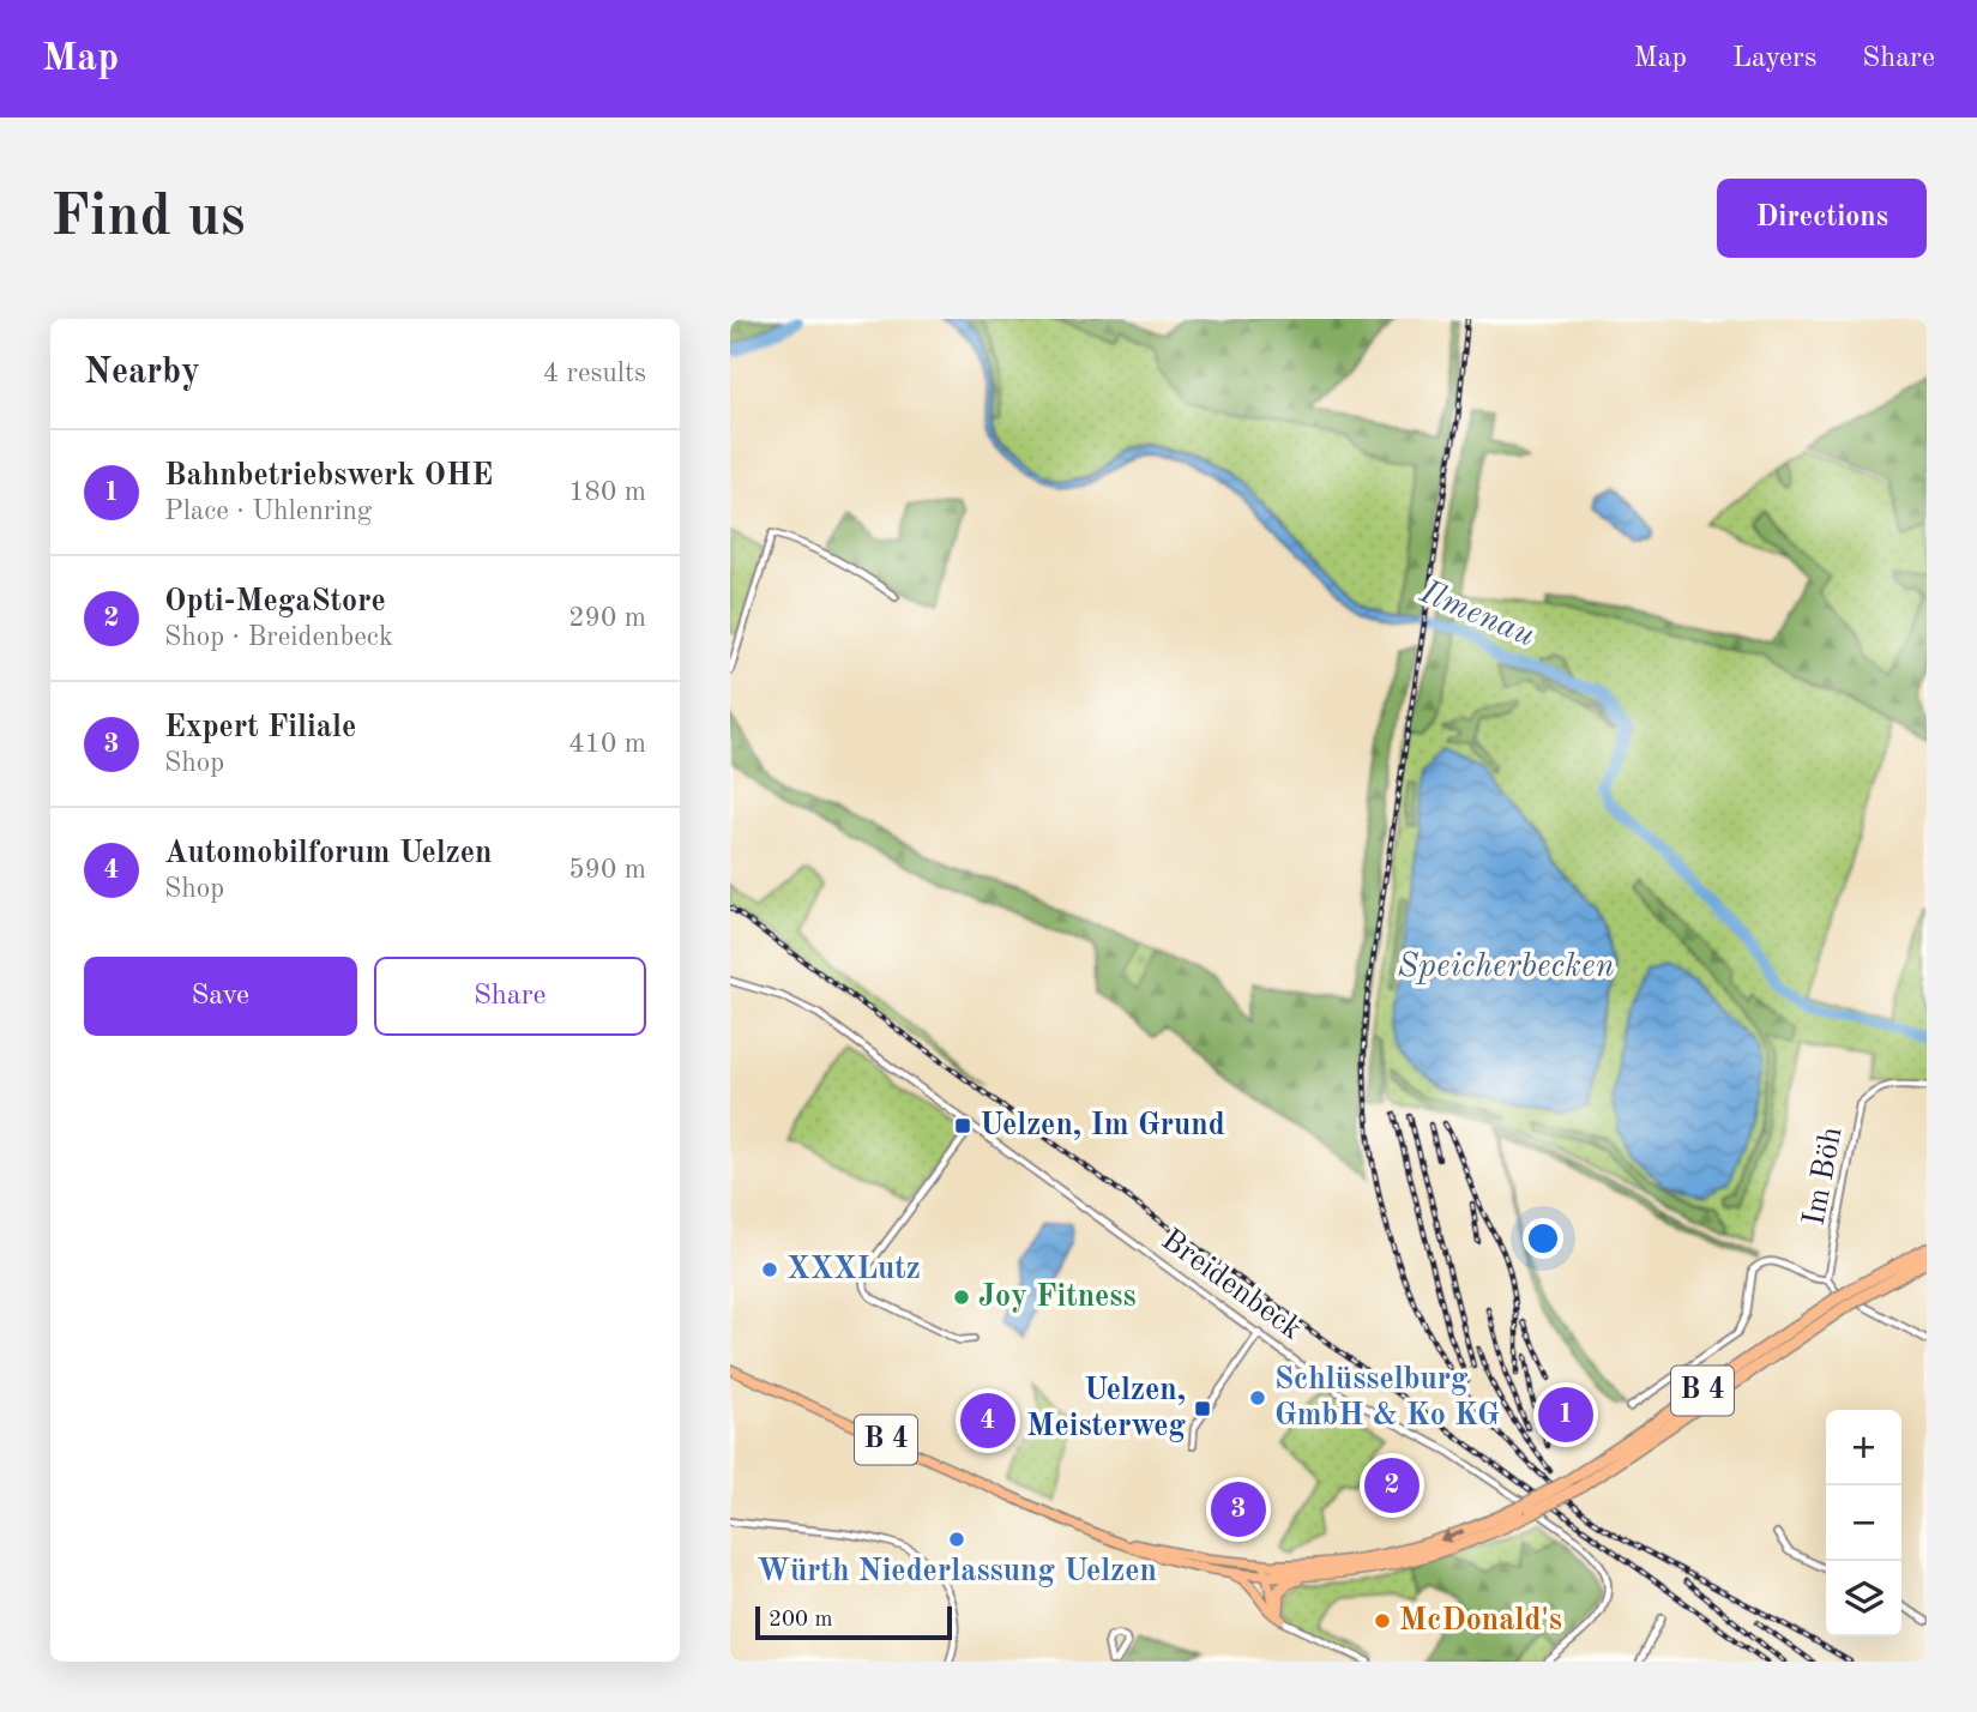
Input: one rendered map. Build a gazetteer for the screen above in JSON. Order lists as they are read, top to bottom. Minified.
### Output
{"streets":{"highway":["B 4"],"street":["Im Böh","Breidenbeck"]},"water":["Ilmenau","Speicherbecken"],"places":{"transit":["Uelzen, Im Grund","Uelzen, Meisterweg"],"other":["XXXLutz","Joy Fitness","Schlüsselburg GmbH & Ko KG","Würth Niederlassung Uelzen","McDonald's"]},"scale_bar":"200 m","page":{"header":"Map","nav":["Map","Layers","Share"],"buttons":["Directions",["Save","Share"]],"title":"Find us","heading":["Nearby","4 results"],"list":[{"mark":"1","name":"Bahnbetriebswerk OHE","note":"Place · Uhlenring","value":"180 m"},{"mark":"2","name":"Opti-MegaStore","note":"Shop · Breidenbeck","value":"290 m"},{"mark":"3","name":"Expert Filiale","note":"Shop","value":"410 m"},{"mark":"4","name":"Automobilforum Uelzen","note":"Shop","value":"590 m"}],"pins":["1","4","2","3"],"map_buttons":["+","−"],"scale":"200 m"}}
